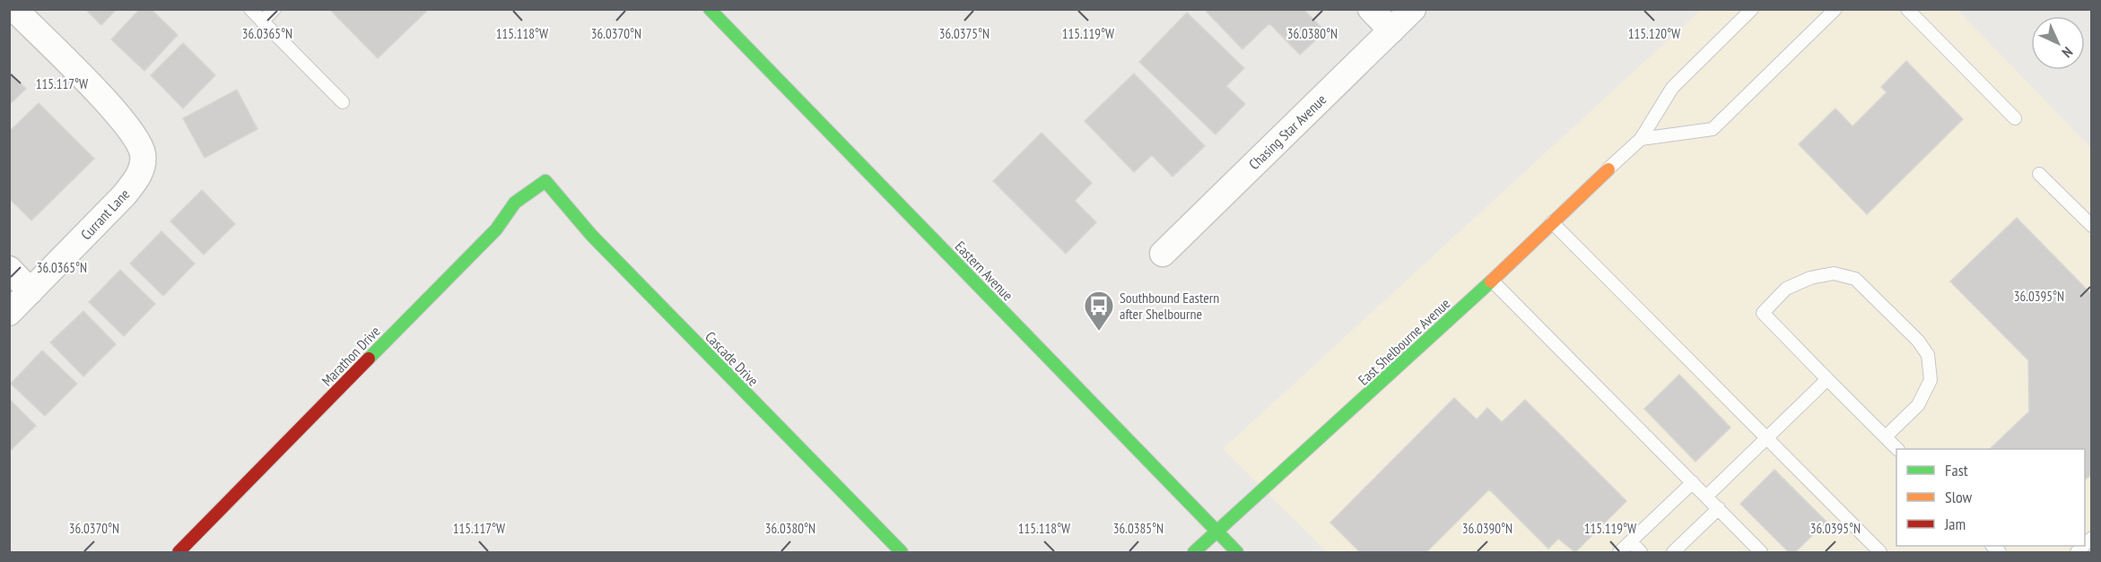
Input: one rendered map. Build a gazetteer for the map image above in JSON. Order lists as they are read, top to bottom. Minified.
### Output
{"streets":{"street":["Chasing Star Avenue","Currant Lane","Eastern Avenue","East Shelbourne Avenue","Marathon Drive","Cascade Drive"]},"crossings":[["Eastern Avenue","East Shelbourne Avenue"],["Marathon Drive","Cascade Drive"]],"places":{"bus stop":["Southbound Eastern after Shelbourne"]},"legend":["Fast","Slow","Jam"],"north":"bottom right","coordinates":["36.0365°N","115.118°W","36.0370°N","36.0375°N","115.119°W","36.0380°N","115.120°W","115.117°W","36.0395°N","36.0385°N","36.0390°N"]}
